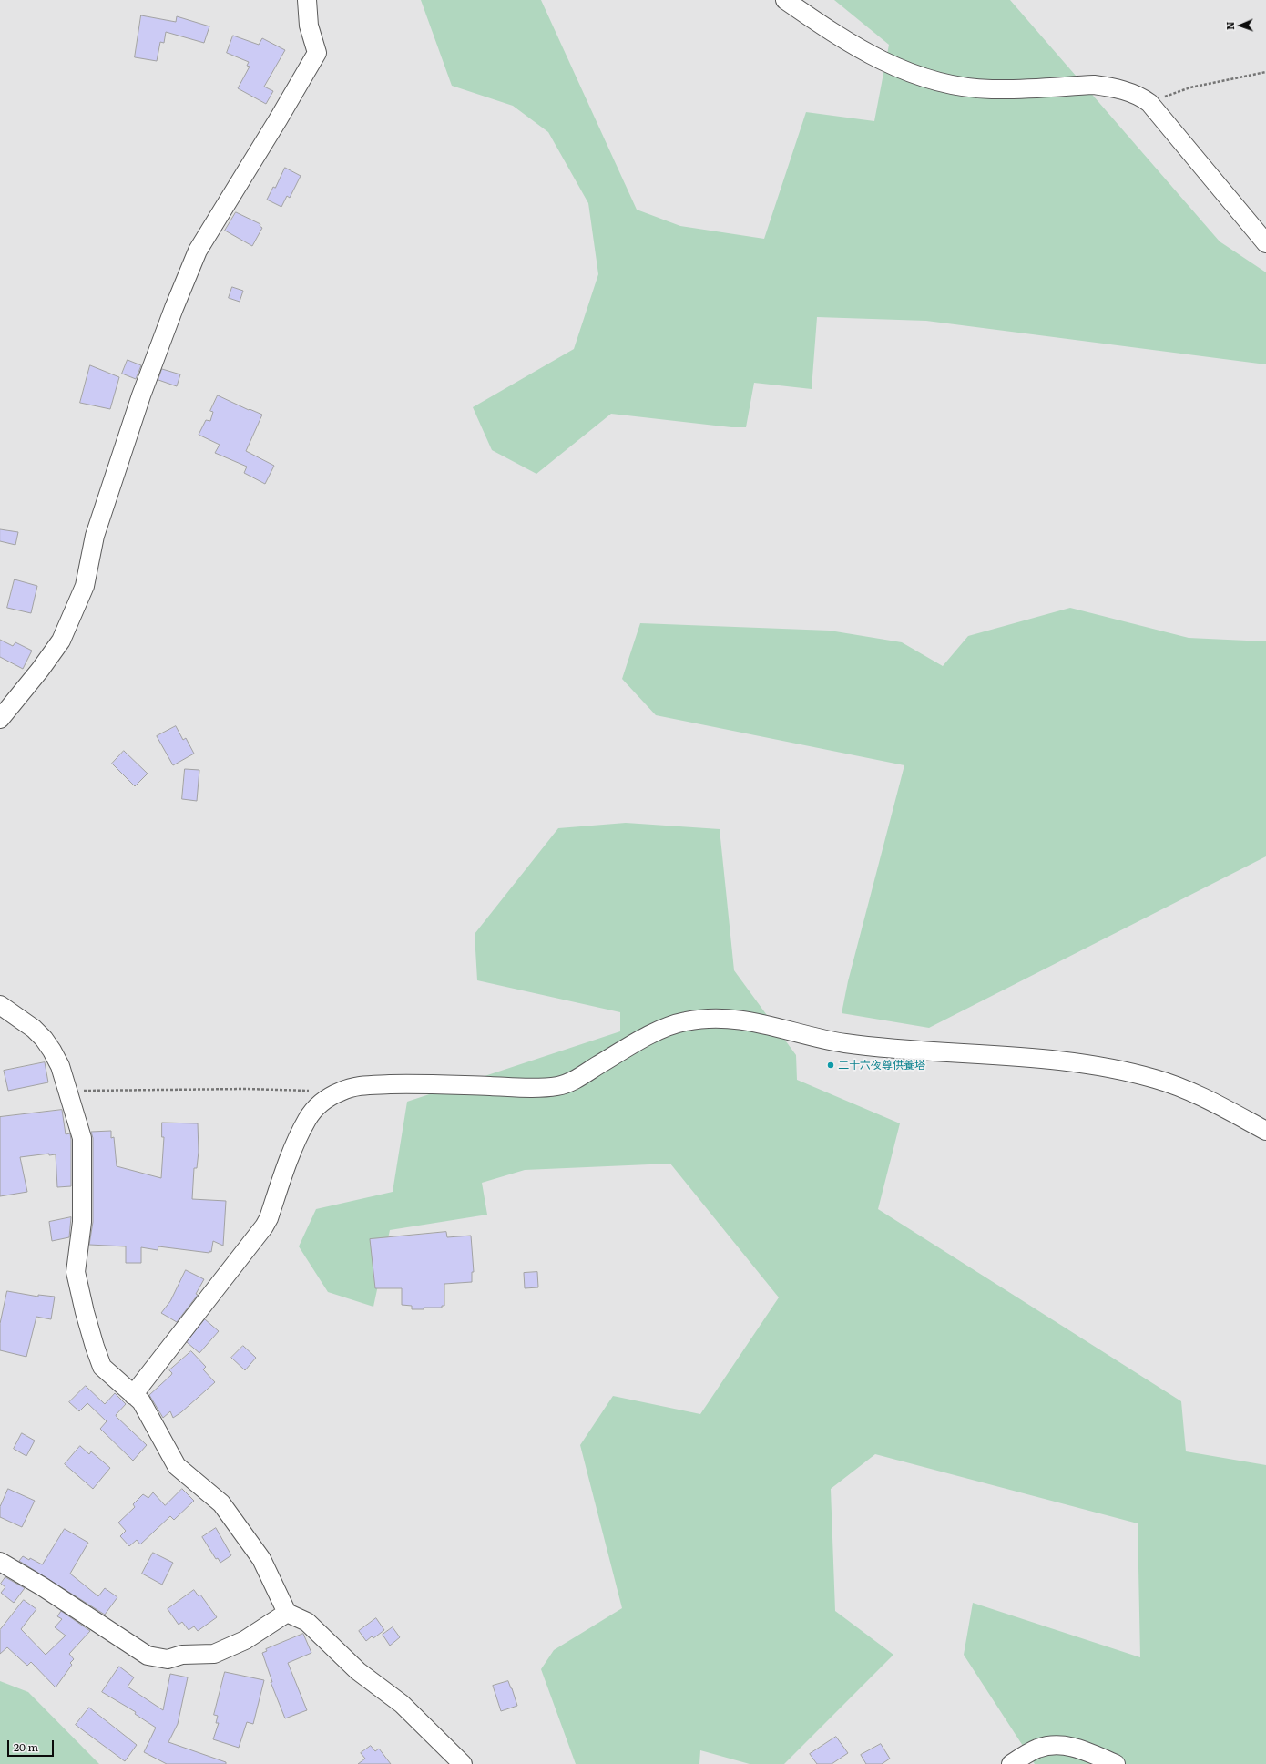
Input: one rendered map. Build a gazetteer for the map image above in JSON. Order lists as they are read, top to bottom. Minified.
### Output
{"places":["二十六夜尊供養塔"],"scale_bar":"20 m","north":"left"}
